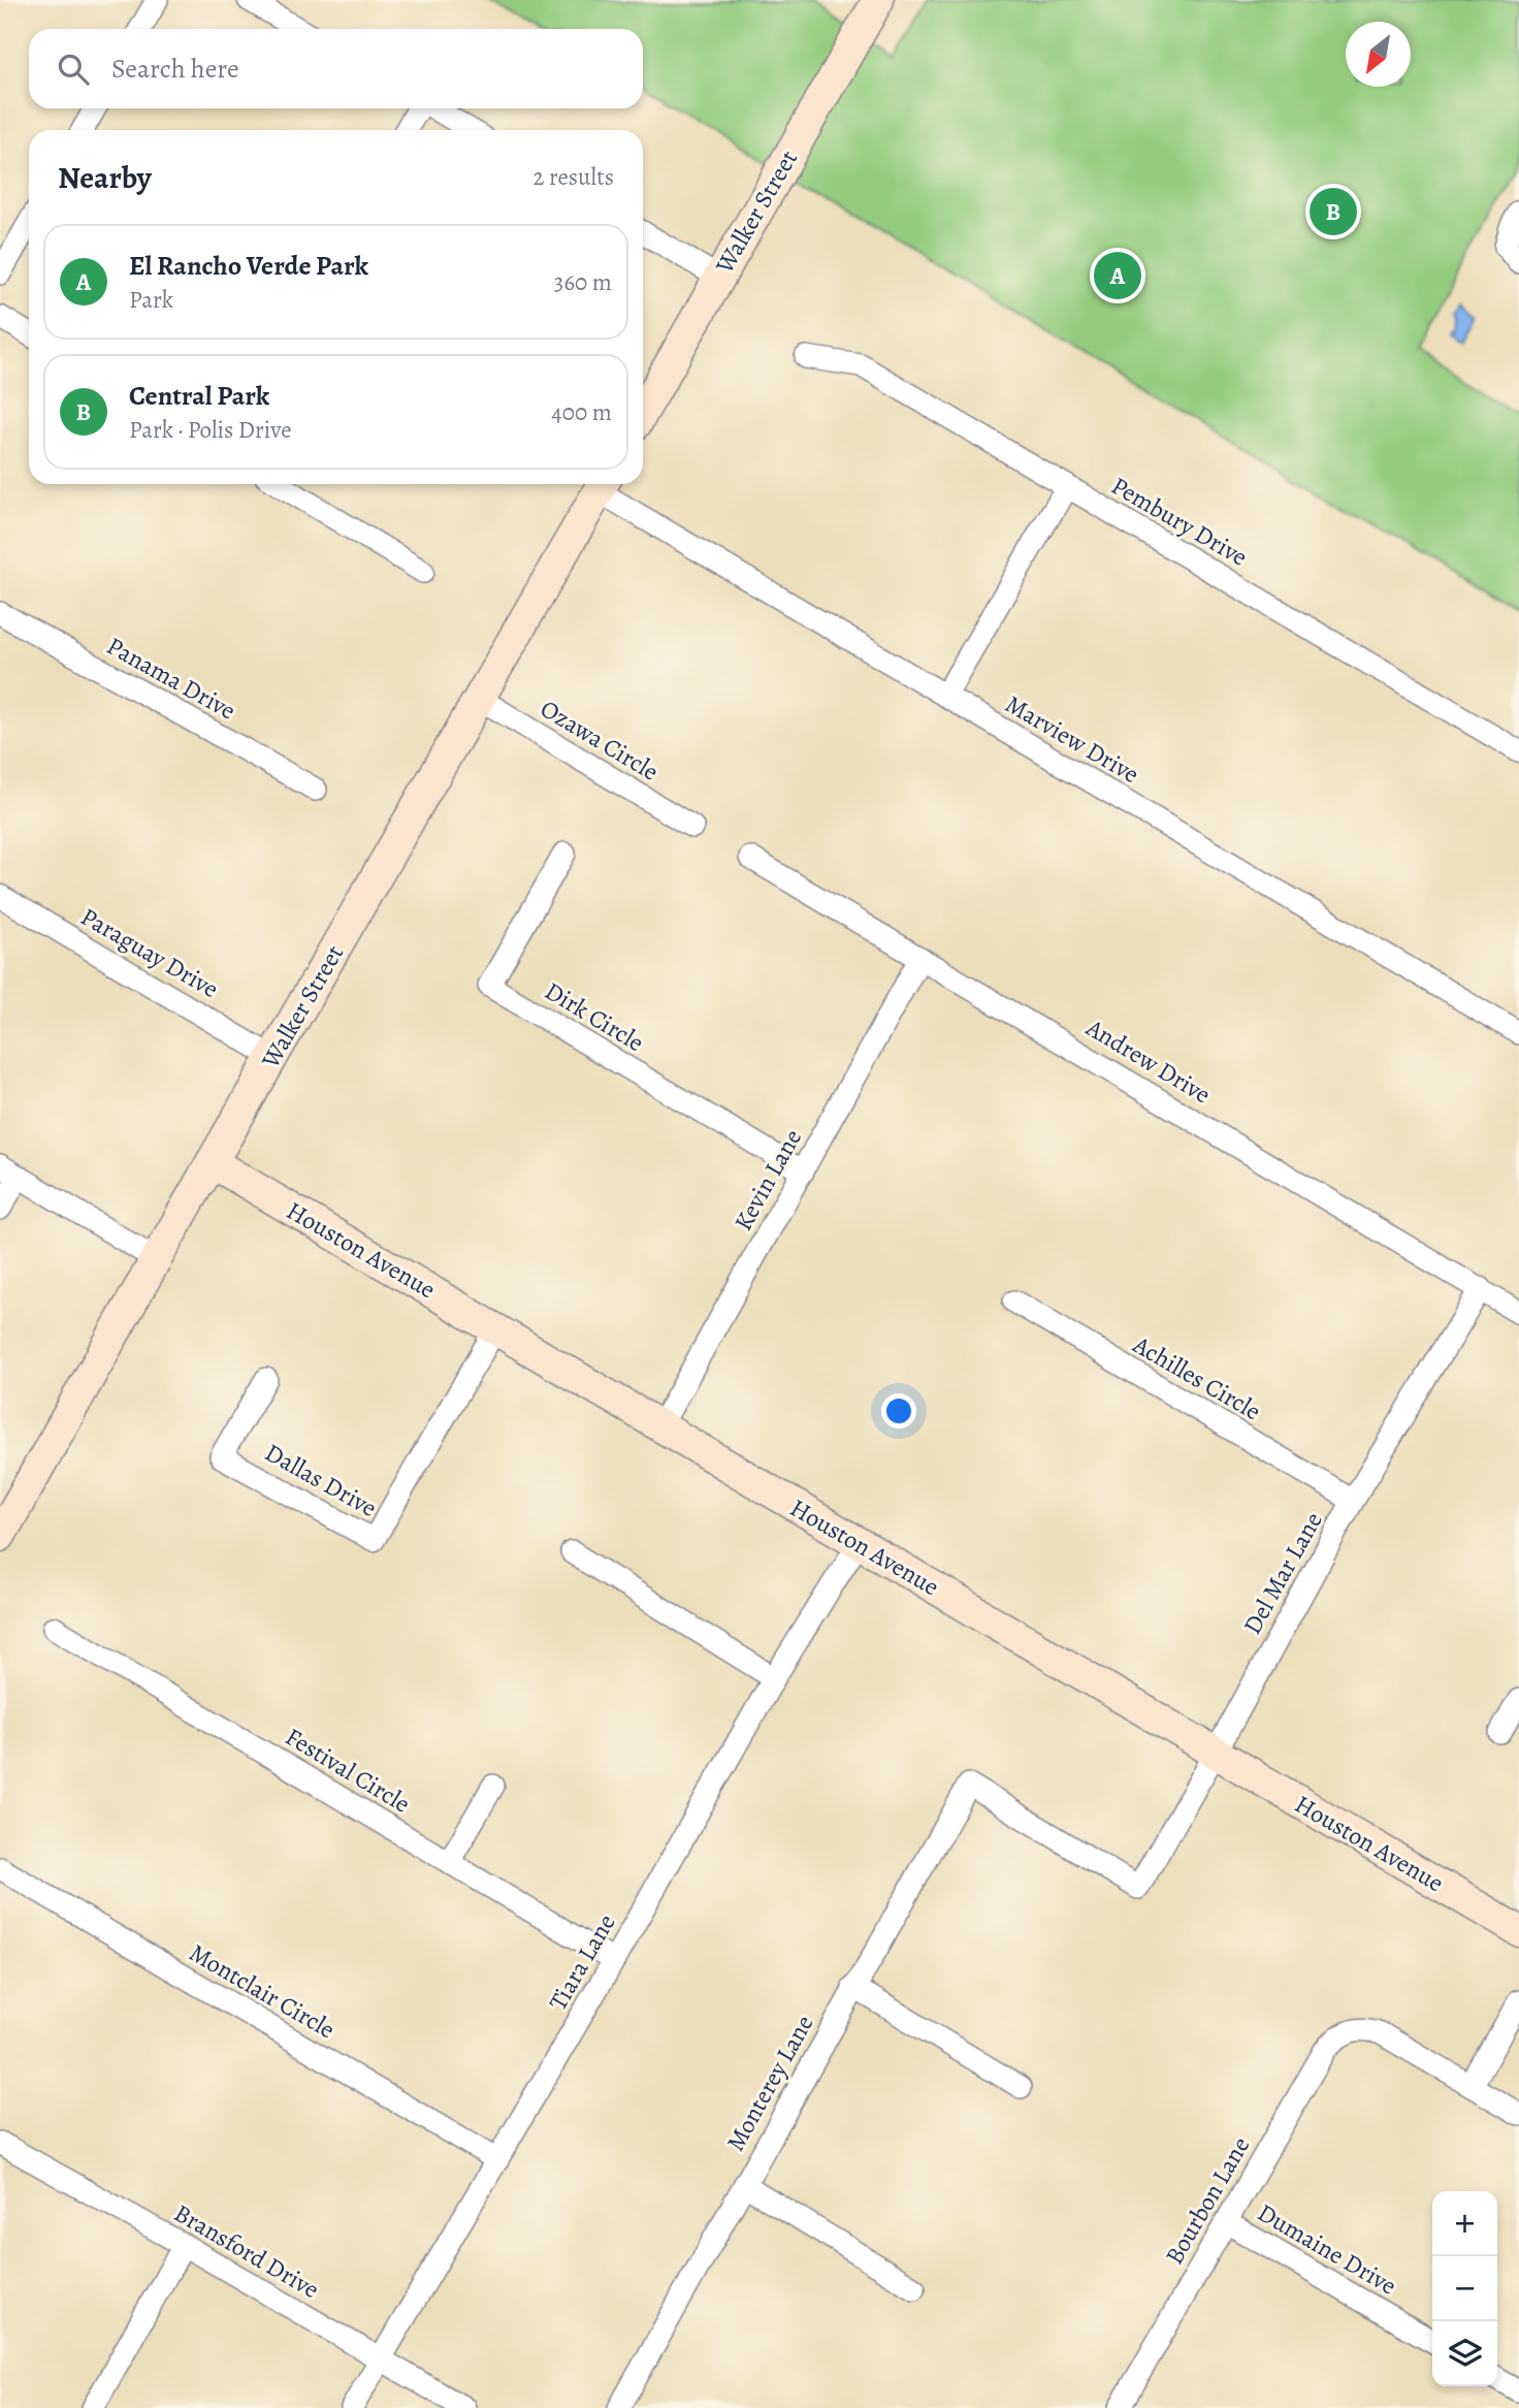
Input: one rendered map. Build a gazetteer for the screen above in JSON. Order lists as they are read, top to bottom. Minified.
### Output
{"streets":{"main road":["Walker Street","Houston Avenue"],"street":["Pembury Drive","Panama Drive","Marview Drive","Ozawa Circle","Paraguay Drive","Dirk Circle","Andrew Drive","Kevin Lane","Achilles Circle","Dallas Drive","Del Mar Lane","Festival Circle","Tiara Lane","Montclair Circle","Monterey Lane","Bourbon Lane","Dumaine Drive","Bransford Drive"]},"crossings":[["Walker Street","Marview Drive"],["Walker Street","Ozawa Circle"],["Walker Street","Paraguay Drive"],["Walker Street","Houston Avenue"],["Dirk Circle","Kevin Lane"],["Andrew Drive","Kevin Lane"],["Andrew Drive","Del Mar Lane"],["Kevin Lane","Houston Avenue"],["Houston Avenue","Dallas Drive"],["Houston Avenue","Del Mar Lane"],["Houston Avenue","Tiara Lane"],["Achilles Circle","Del Mar Lane"],["Del Mar Lane","Monterey Lane"],["Festival Circle","Tiara Lane"],["Tiara Lane","Montclair Circle"],["Tiara Lane","Bransford Drive"],["Bourbon Lane","Dumaine Drive"]],"north":"bottom left","page":{"search":"Search here","heading":["Nearby","2 results"],"pins":["B","A"],"list":[{"mark":"A","name":"El Rancho Verde Park","note":"Park","value":"360 m"},{"mark":"B","name":"Central Park","note":"Park · Polis Drive","value":"400 m"}],"map_buttons":["+","−"]}}
